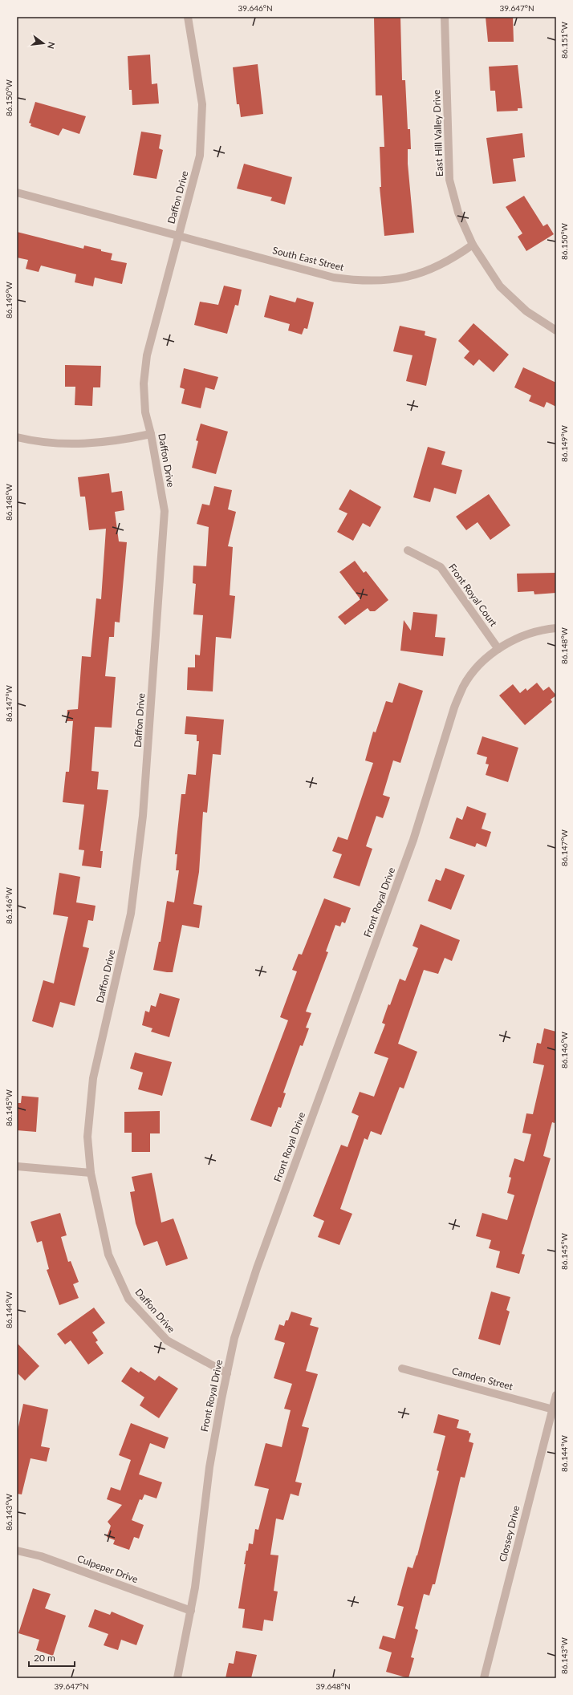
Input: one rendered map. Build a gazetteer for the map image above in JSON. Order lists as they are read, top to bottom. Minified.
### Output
{"streets":{"street":["East Hill Valley Drive","Daffon Drive","South East Street","Front Royal Court","Front Royal Drive","Camden Street","Clossey Drive","Culpeper Drive"]},"crossings":[["East Hill Valley Drive","South East Street"],["Daffon Drive","South East Street"],["Daffon Drive","Front Royal Drive"],["Front Royal Court","Front Royal Drive"],["Front Royal Drive","Culpeper Drive"],["Camden Street","Clossey Drive"]],"scale_bar":"20 m","north":"right","coordinates":["39.646°N","39.647°N","86.151°W","86.150°W","86.149°W","86.148°W","86.147°W","86.146°W","86.145°W","86.144°W","86.143°W","39.648°N"]}
